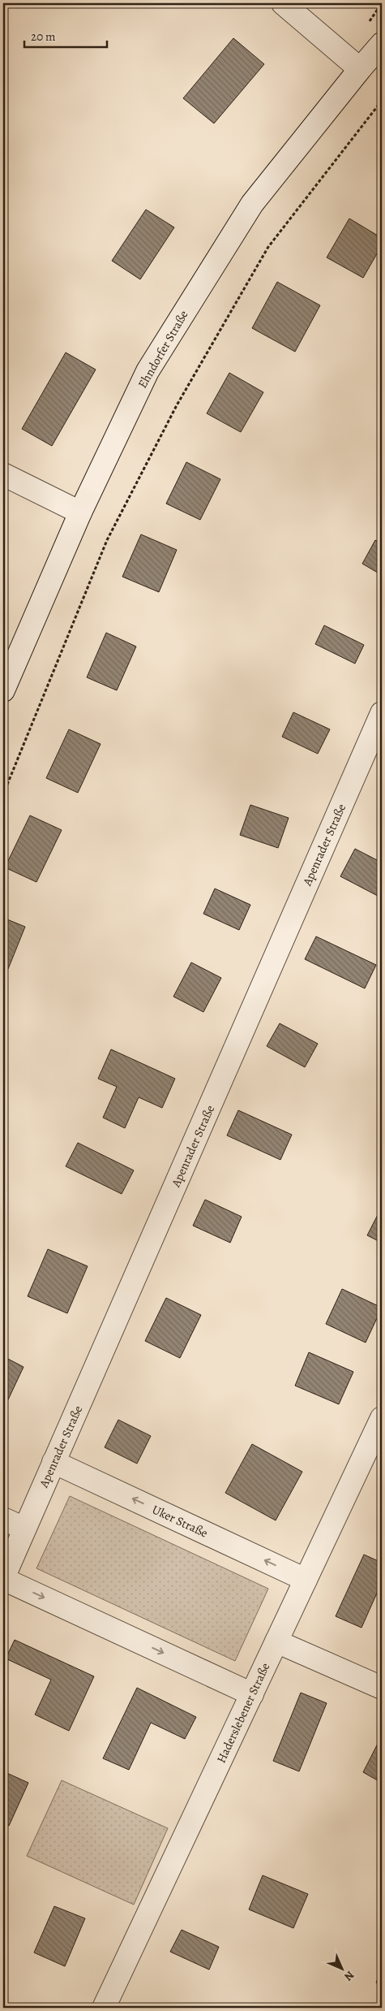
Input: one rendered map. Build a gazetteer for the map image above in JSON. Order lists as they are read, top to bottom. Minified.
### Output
{"streets":{"street":["Ehndorfer Straße","Apenrader Straße","Uker Straße","Haderslebener Straße"]},"crossings":[["Apenrader Straße","Uker Straße"],["Uker Straße","Haderslebener Straße"]],"scale_bar":"20 m","north":"bottom right"}
